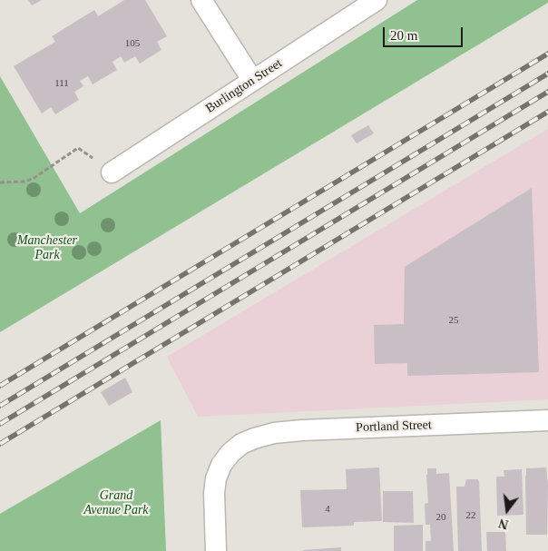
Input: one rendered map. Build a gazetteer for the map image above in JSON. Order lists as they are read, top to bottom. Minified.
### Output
{"streets":{"street":["Burlington Street","Portland Street"]},"parks":["Manchester Park","Grand Avenue Park"],"house_numbers":["105","111","25","4","22","20"],"scale_bar":"20 m","north":"bottom"}
